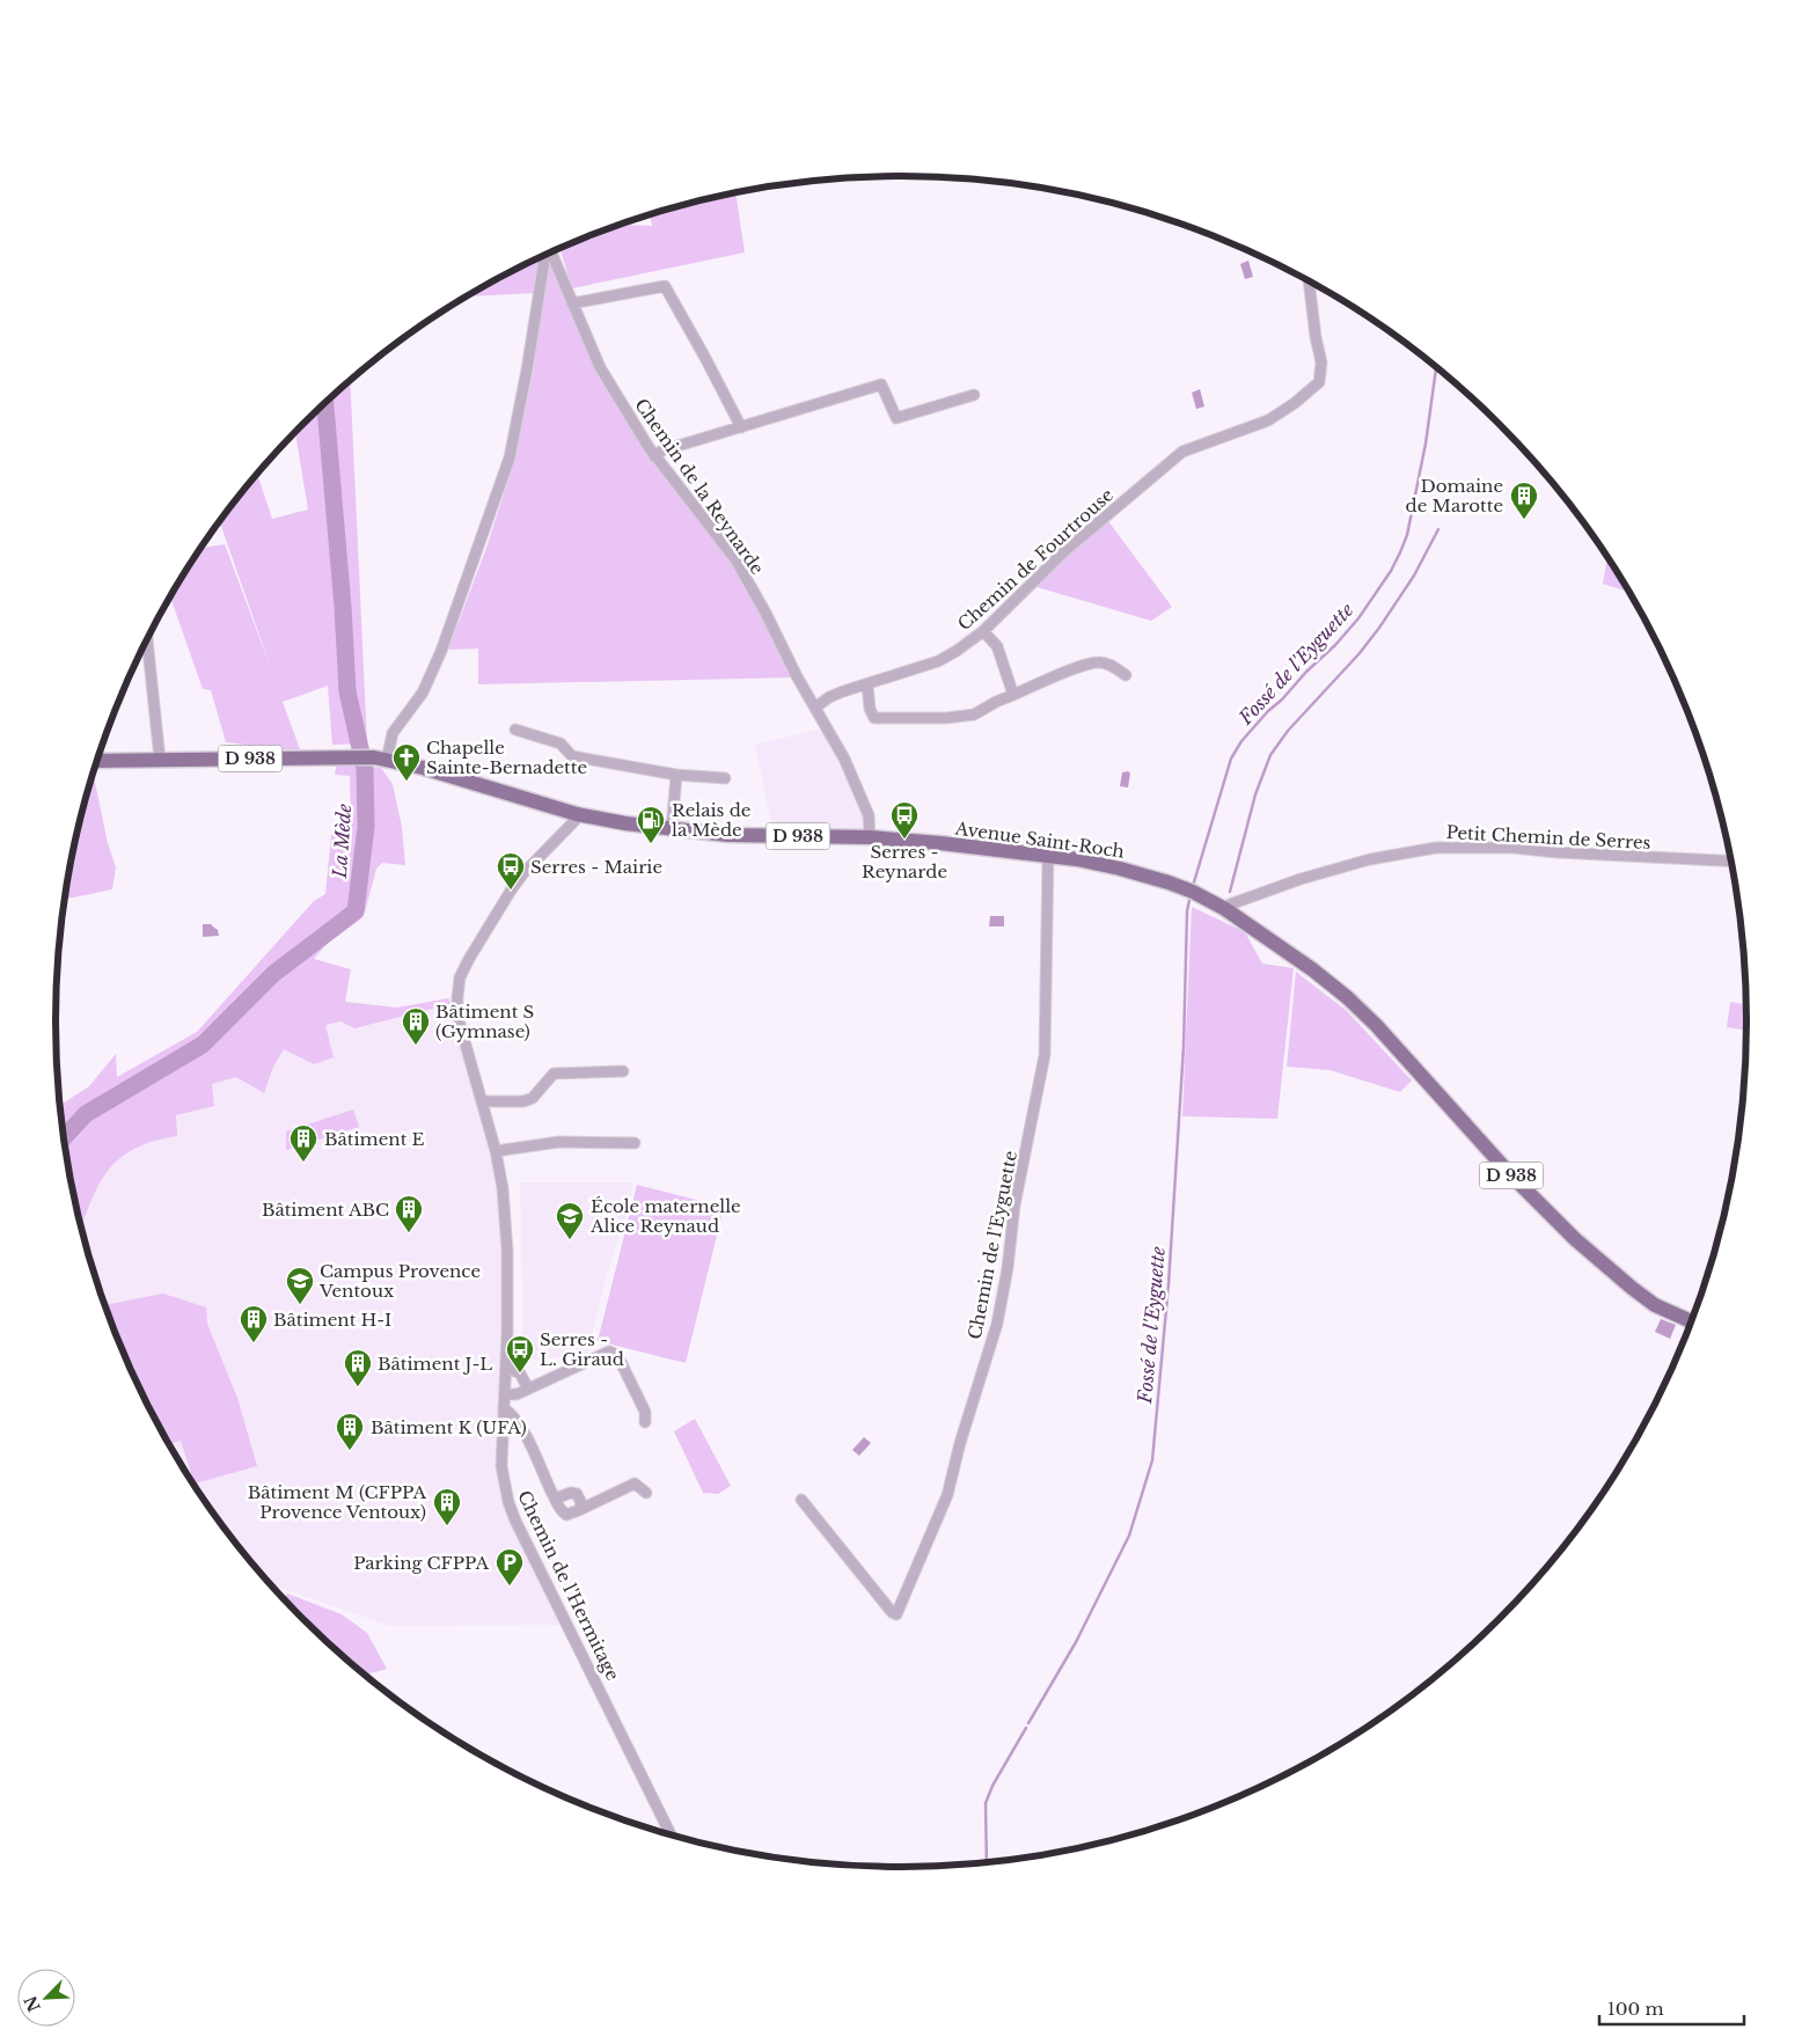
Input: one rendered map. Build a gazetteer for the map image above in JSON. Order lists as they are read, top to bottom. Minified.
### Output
{"streets":{"main road":["D 938","Avenue Saint-Roch"],"street":["Chemin de la Reynarde","Chemin de Fourtrouse","Petit Chemin de Serres","Chemin de l'Eyguette","Chemin de l'Hermitage"]},"crossings":[["Chemin de la Reynarde","Chemin de Fourtrouse"],["Chemin de la Reynarde","Avenue Saint-Roch"],["D 938","Avenue Saint-Roch"],["Petit Chemin de Serres","Avenue Saint-Roch"],["Avenue Saint-Roch","Chemin de l'Eyguette"],["Avenue Saint-Roch","Chemin de l'Hermitage"]],"water":["Fossé de l'Eyguette","La Mède"],"places":{"building":["Domaine de Marotte","Bâtiment S (Gymnase)","Bâtiment E","Bâtiment ABC","Bâtiment H-I","Bâtiment J-L","Bâtiment K (UFA)","Bâtiment M (CFPPA Provence Ventoux)"],"church":["Chapelle Sainte-Bernadette"],"bus stop":["Serres - Reynarde","Serres - Mairie","Serres - L. Giraud"],"fuel station":["Relais de la Mède"],"school or university":["École maternelle Alice Reynaud","Campus Provence Ventoux"],"parking":["Parking CFPPA"]},"scale_bar":"100 m","north":"bottom left"}
